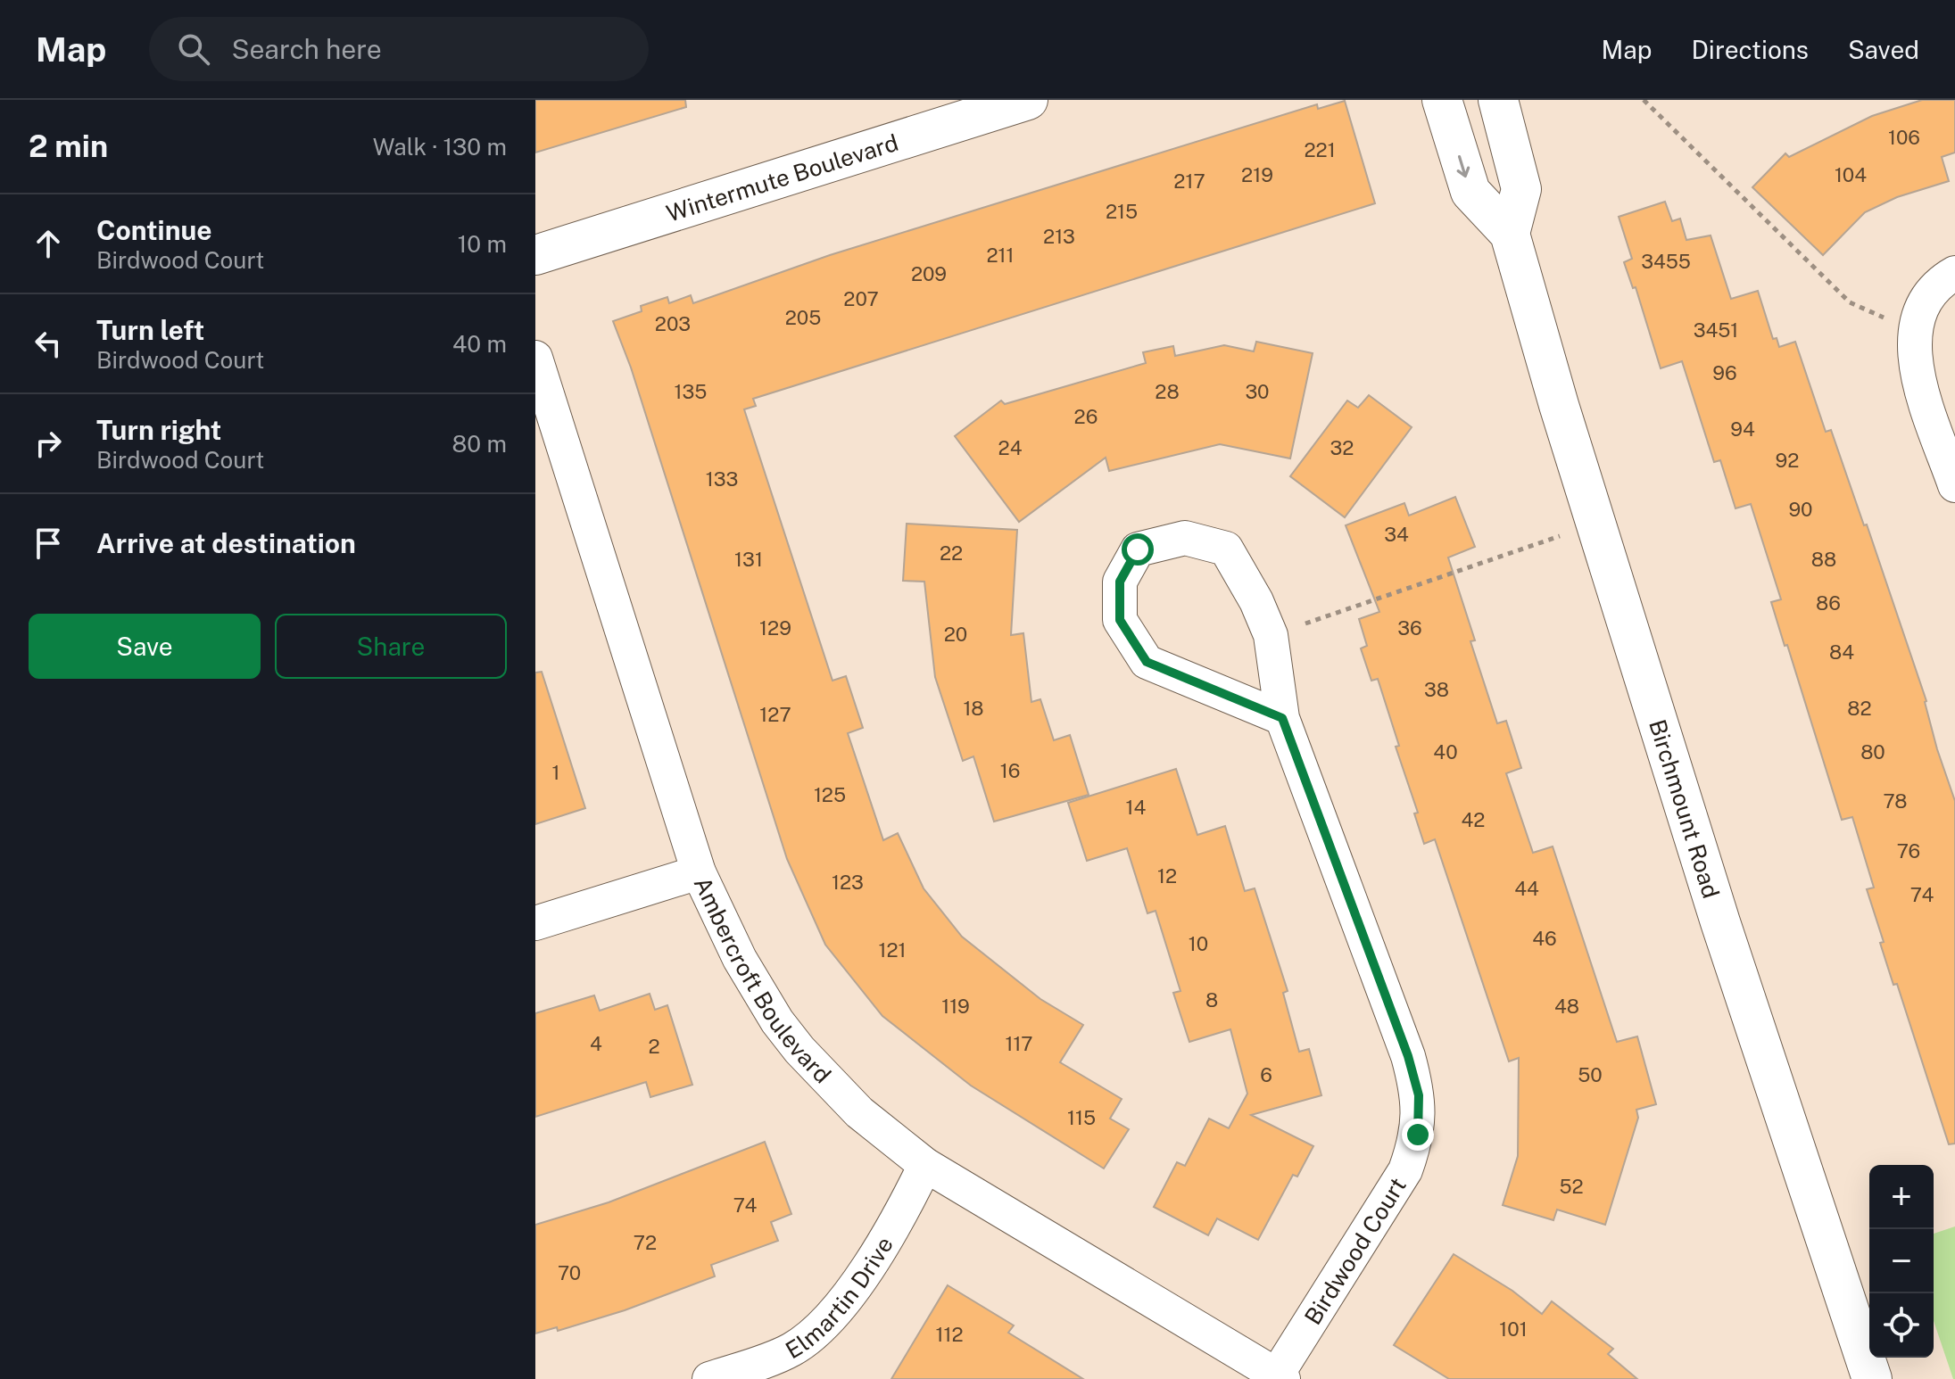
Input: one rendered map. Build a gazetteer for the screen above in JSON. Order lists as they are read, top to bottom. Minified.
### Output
{"streets":{"main road":["Wintermute Boulevard","Birchmount Road"],"street":["Ambercroft Boulevard","Birdwood Court","Elmartin Drive"]},"crossings":[["Ambercroft Boulevard","Birdwood Court"],["Ambercroft Boulevard","Elmartin Drive"]],"house_numbers":["106","221","219","104","217","215","213","211","3455","209","207","205","203","3451","96","135","28","30","26","94","24","32","92","133","90","34","22","131","88","86","129","36","20","84","38","18","82","127","40","80","16","1","125","78","14","42","76","12","123","44","74","46","10","121","8","119","48","4","117","2","6","50","115","52","74","72","70","101","112"],"page":{"header":"Map","search":"Search here","nav":["Map","Directions","Saved"],"heading":["2 min","Walk · 130 m"],"list":[["Continue","Birdwood Court","10 m"],["Turn left","Birdwood Court","40 m"],["Turn right","Birdwood Court","80 m"],"Arrive at destination"],"buttons":["Save","Share"],"map_buttons":["+","−"]}}
